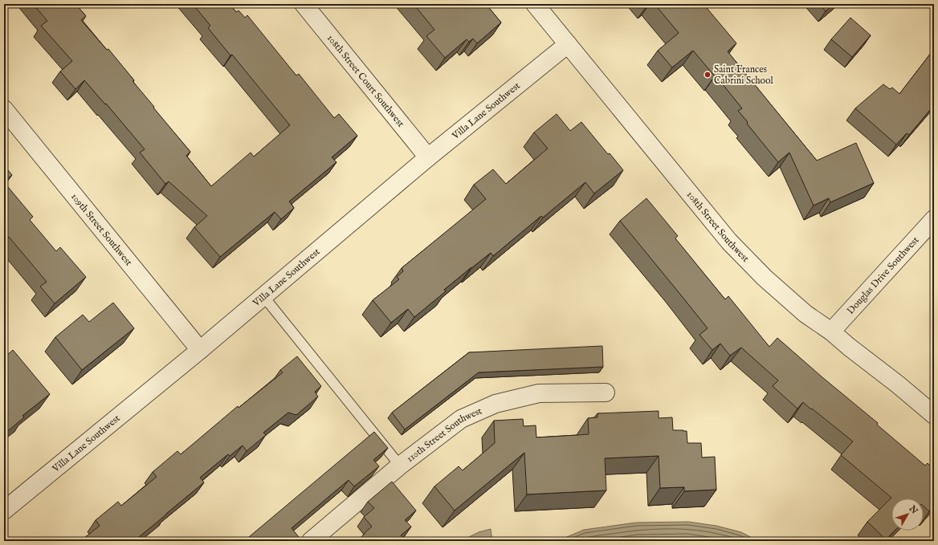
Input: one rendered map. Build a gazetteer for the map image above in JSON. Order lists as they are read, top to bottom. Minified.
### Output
{"streets":{"street":["108th Street Court Southwest","Villa Lane Southwest","108th Street Southwest","109th Street Southwest","Douglas Drive Southwest","110th Street Southwest"]},"crossings":[["108th Street Court Southwest","Villa Lane Southwest"],["Villa Lane Southwest","108th Street Southwest"],["Villa Lane Southwest","109th Street Southwest"],["108th Street Southwest","Douglas Drive Southwest"]],"places":["Saint Frances Cabrini School"],"north":"top right"}
